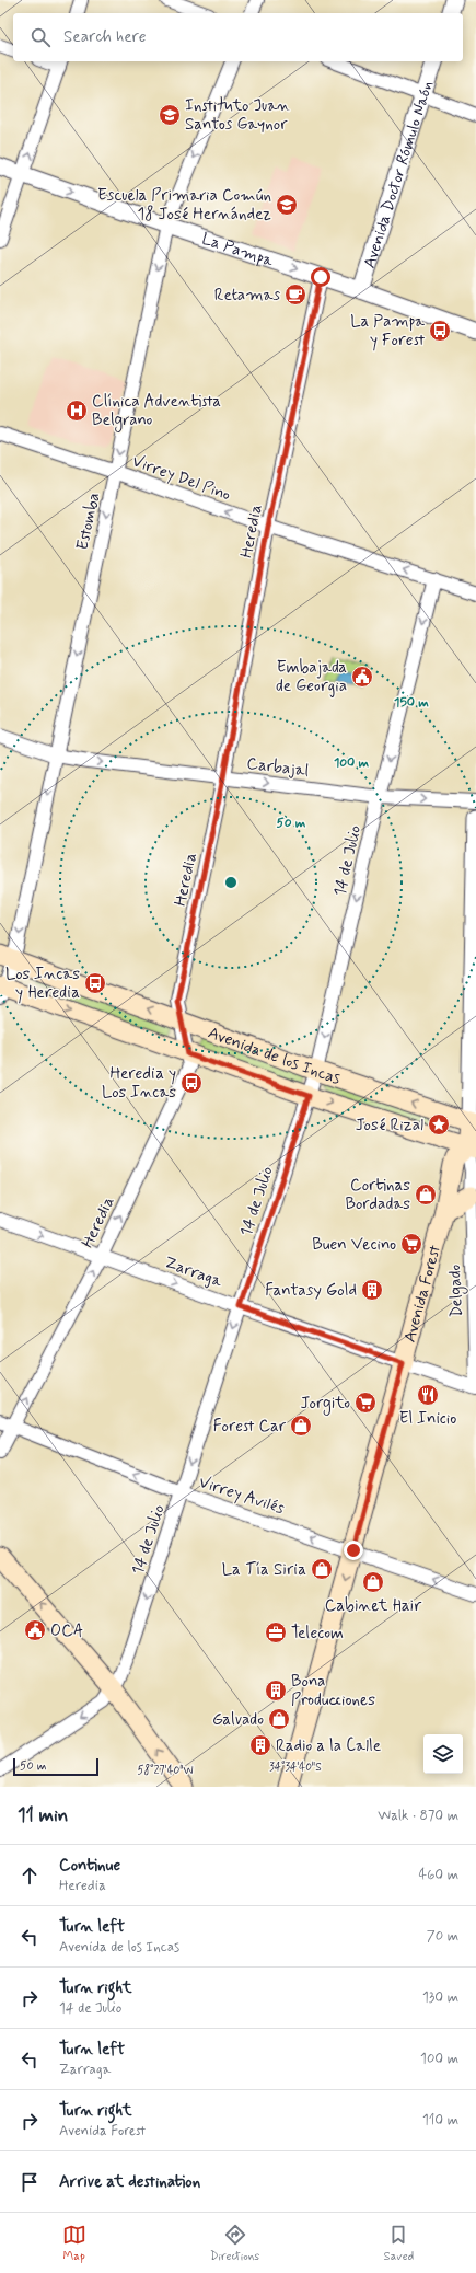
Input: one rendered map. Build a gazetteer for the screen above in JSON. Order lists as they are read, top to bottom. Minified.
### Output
{"streets":{"main road":["Avenida de los Incas","Avenida Forest"],"street":["Avenida Doctor Rómulo Naón","La Pampa","Virrey Del Pino","Estomba","Heredia","Carbajal","14 de Julio","Zarraga","Delgado","Virrey Avilés"]},"crossings":[["Avenida Doctor Rómulo Naón","La Pampa"],["La Pampa","Estomba"],["La Pampa","Heredia"],["Virrey Del Pino","Estomba"],["Virrey Del Pino","Heredia"],["Virrey Del Pino","14 de Julio"],["Estomba","Carbajal"],["Estomba","Avenida de los Incas"],["Heredia","Carbajal"],["Heredia","Avenida de los Incas"],["Heredia","Zarraga"],["Heredia","Virrey Avilés"],["Carbajal","14 de Julio"],["14 de Julio","Avenida de los Incas"],["14 de Julio","Zarraga"],["14 de Julio","Virrey Avilés"],["Avenida de los Incas","Delgado"],["Avenida de los Incas","Avenida Forest"],["Zarraga","Avenida Forest"],["Delgado","Avenida Forest"],["Avenida Forest","Virrey Avilés"]],"one_way":["La Pampa","Virrey Del Pino","Estomba","Carbajal","14 de Julio","Zarraga","Avenida Forest","Virrey Avilés"],"places":{"school or university":["Instituto Juan Santos Gaynor","Escuela Primaria Común 18 José Hernández"],"cafe":["Retamas"],"bus stop":["La Pampa y Forest","Los Incas y Heredia","Heredia y Los Incas"],"hospital":["Clínica Adventista Belgrano"],"public building":["Embajada de Georgia","OCA"],"place":["José Rizal"],"shop":["Cortinas Bordadas","Forest Car","La Tía Siria","Cabinet Hair","Galvado"],"supermarket":["Buen Vecino","Jorgito"],"building":["Fantasy Gold","Bona Producciones","Radio a la Calle"],"restaurant":["El Inicio"],"office":["Telecom"]},"scale_bar":"50 m","page":{"search":"Search here","scale":"50 m","heading":["11 min","Walk · 870 m"],"list":[["Continue","Heredia","460 m"],["Turn left","Avenida de los Incas","70 m"],["Turn right","14 de Julio","130 m"],["Turn left","Zarraga","100 m"],["Turn right","Avenida Forest","110 m"],"Arrive at destination"],"nav":["Map","Directions","Saved"]},"coordinates":["34°34'40\"S","58°27'40\"W"],"rings":["150 m","100 m","50 m"]}
